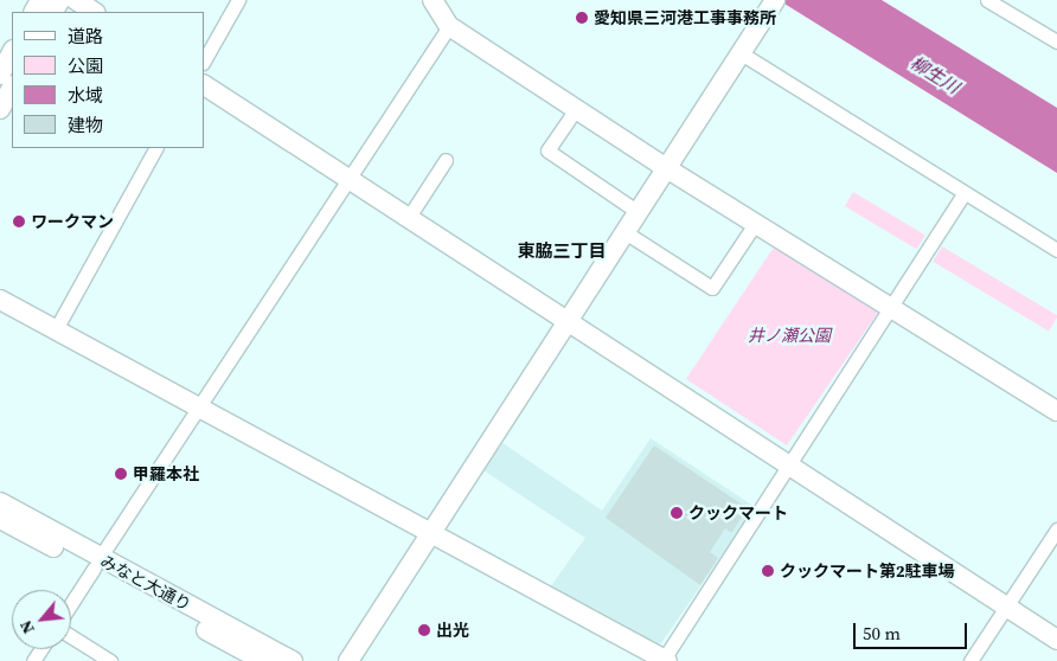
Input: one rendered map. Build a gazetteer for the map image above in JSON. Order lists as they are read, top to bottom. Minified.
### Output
{"streets":{"street":["みなと大通り"]},"districts":["東脇三丁目"],"water":["柳生川"],"parks":["井ノ瀬公園"],"places":["愛知県三河港工事事務所","ワークマン","甲羅本社","クックマート","クックマート第2駐車場","出光"],"legend":["道路","公園","水域","建物"],"scale_bar":"50 m","north":"bottom left"}
